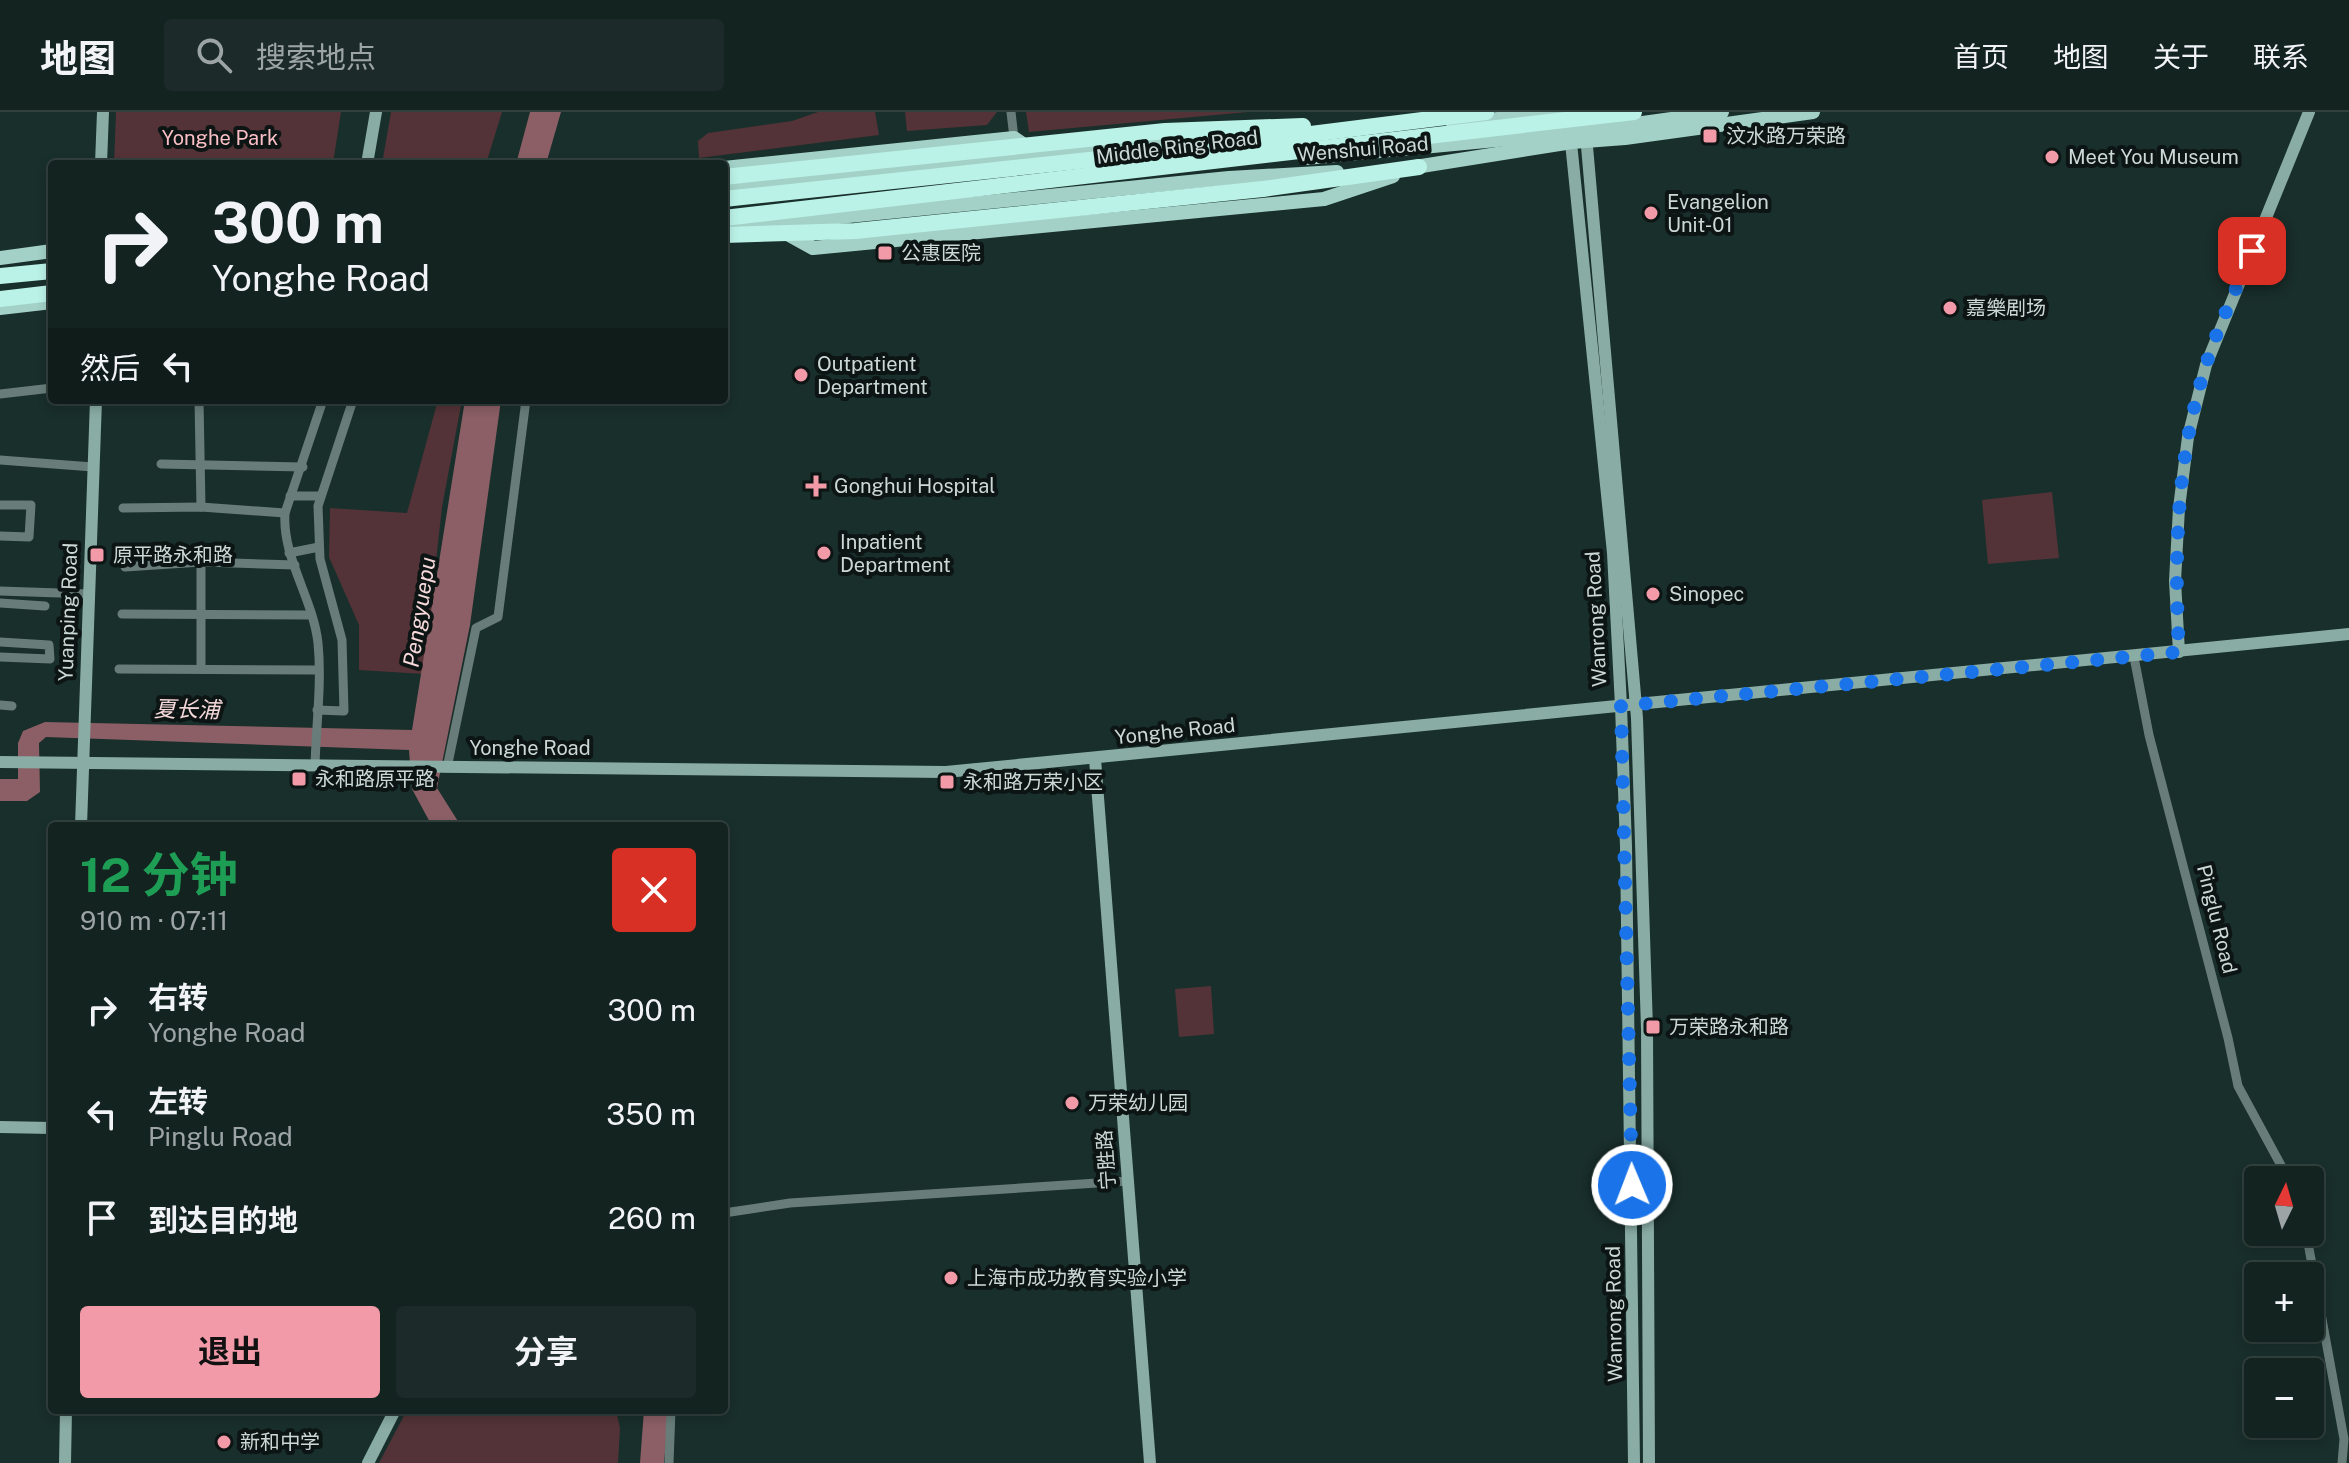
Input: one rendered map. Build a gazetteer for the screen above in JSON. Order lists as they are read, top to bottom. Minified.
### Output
{"streets":{"highway":["Middle Ring Road"],"main road":["Wenshui Road"],"street":["Yuanping Road","Wanrong Road","Yonghe Road","Pinglu Road","宁胜路"]},"crossings":[["Wenshui Road","Wanrong Road"],["Yuanping Road","Yonghe Road"],["Wanrong Road","Yonghe Road"],["Yonghe Road","Pinglu Road"],["Yonghe Road","宁胜路"]],"water":["Pengyuepu","夏长浦"],"parks":["Yonghe Park"],"places":{"transit":["汶水路万荣路","公惠医院","原平路永和路","永和路原平路","永和路万荣小区","万荣路永和路"],"other":["Meet You Museum","Evangelion Unit-01","嘉樂剧场","Outpatient Department","Inpatient Department","Sinopec","万荣幼儿园","上海市成功教育实验小学","新和中学"],"health":["Gonghui Hospital"]},"north":"top","page":{"header":"地图","search":"搜索地点","nav":["首页","地图","关于","联系"],"turn":["300 m","Yonghe Road"],"then":"然后","heading":["12 分钟","910 m · 07:11"],"list":[{"name":"右转","note":"Yonghe Road","value":"300 m"},{"name":"左转","note":"Pinglu Road","value":"350 m"},{"name":"到达目的地","value":"260 m"}],"map_buttons":["+","−"],"buttons":["退出","分享"]}}
